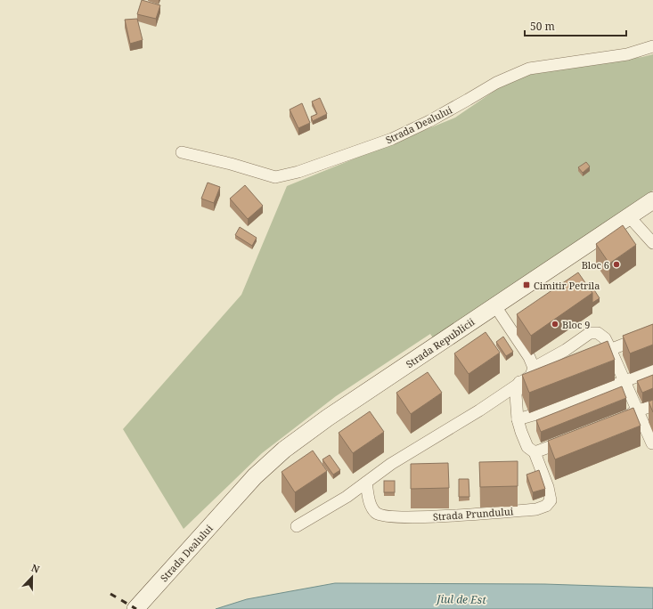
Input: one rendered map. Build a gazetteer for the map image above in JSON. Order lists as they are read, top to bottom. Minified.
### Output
{"streets":{"main road":["Strada Dealului","Strada Republicii"],"street":["Strada Prundului"]},"crossings":[["Strada Dealului","Strada Republicii"]],"water":["Jiul de Est"],"places":{"other":["Bloc 6","Bloc 9"],"transit":["Cimitir Petrila"]},"scale_bar":"50 m","north":"top"}
